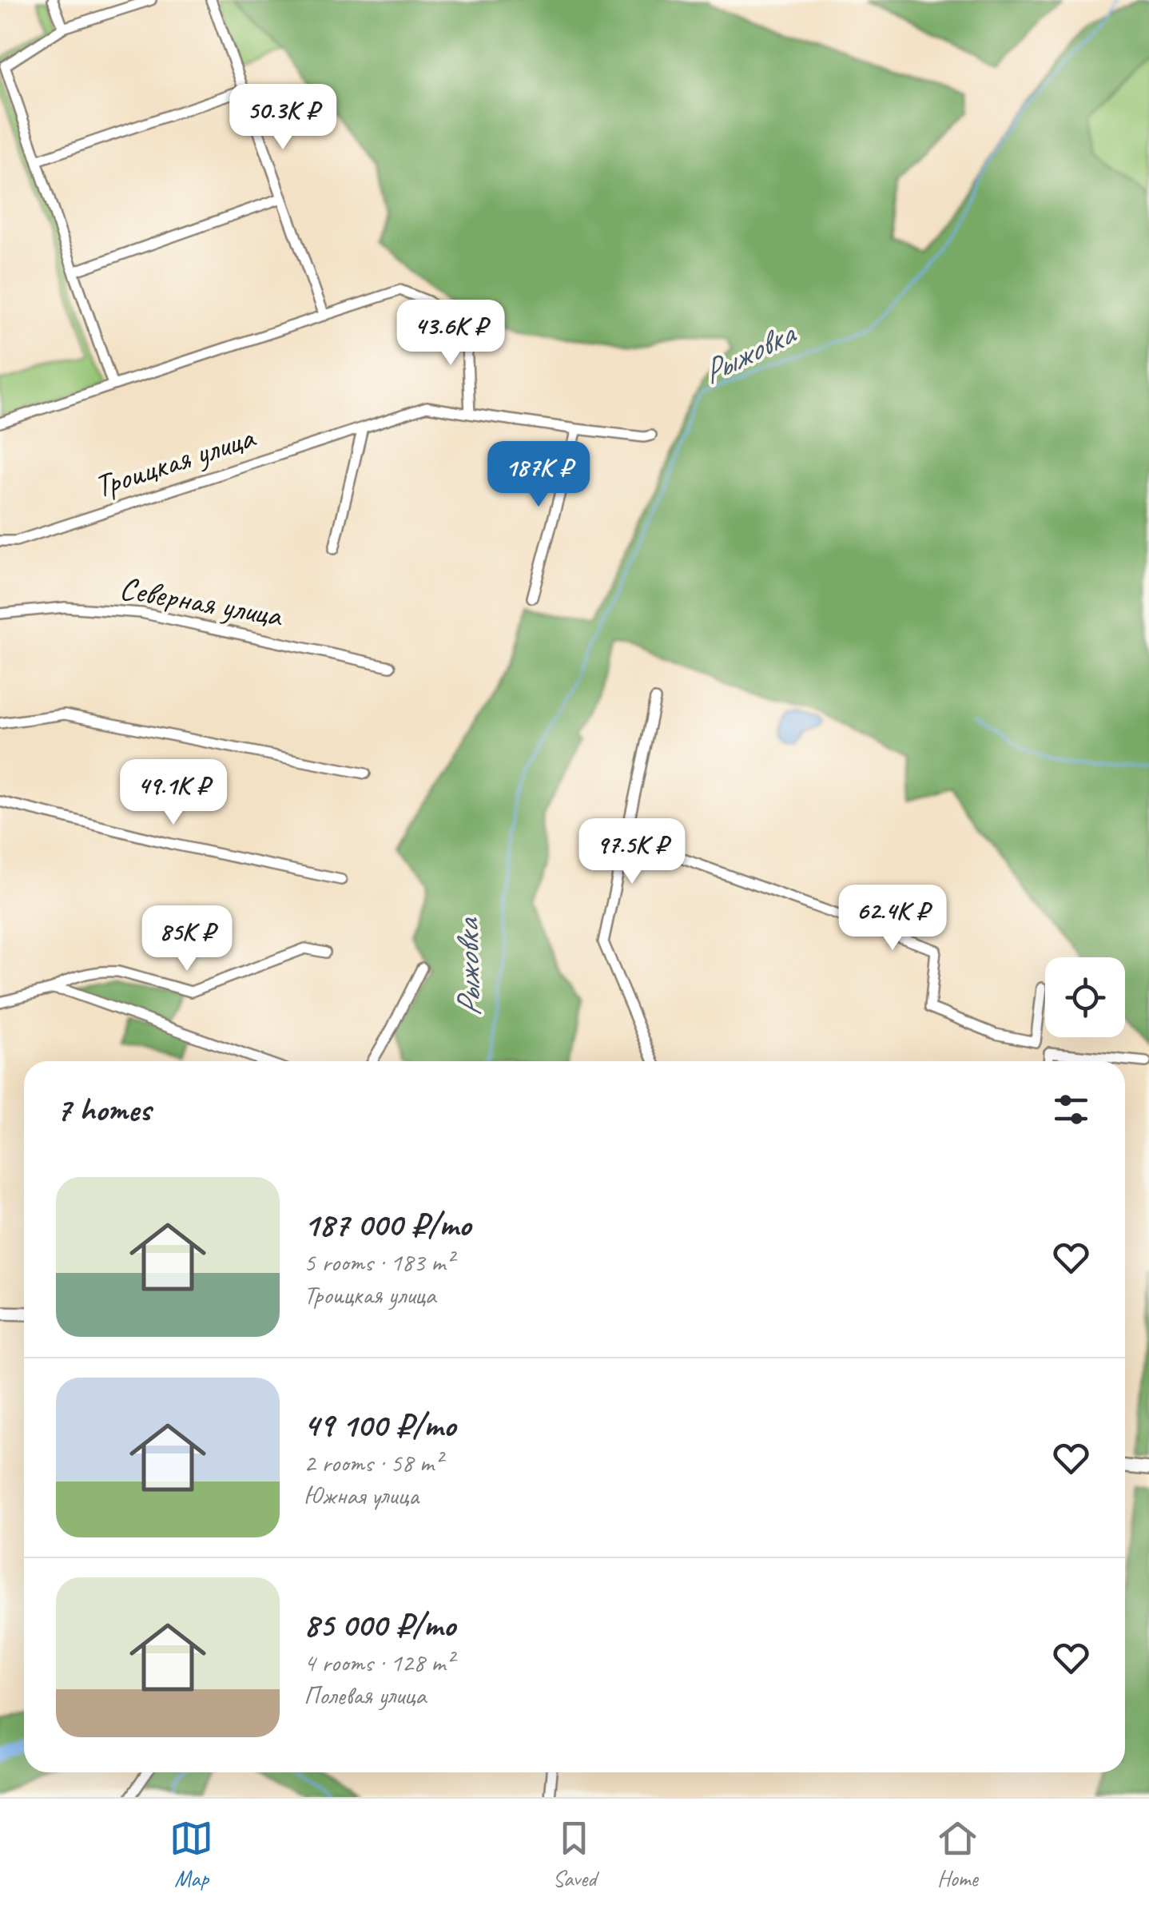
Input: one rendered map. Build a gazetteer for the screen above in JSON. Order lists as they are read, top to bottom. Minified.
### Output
{"streets":{"street":["Троицкая улица","Северная улица"]},"water":["Рыжовка"],"page":{"price":["50.3K ₽","43.6K ₽","187K ₽","49.1K ₽","97.5K ₽","62.4K ₽","85K ₽"],"heading":"7 homes","list":[{"name":"187 000 ₽/mo","note":"5 rooms · 183 m² · Троицкая улица"},{"name":"49 100 ₽/mo","note":"2 rooms · 58 m² · Южная улица"},{"name":"85 000 ₽/mo","note":"4 rooms · 128 m² · Полевая улица"}],"tabs":["Map","Saved","Home"]}}
